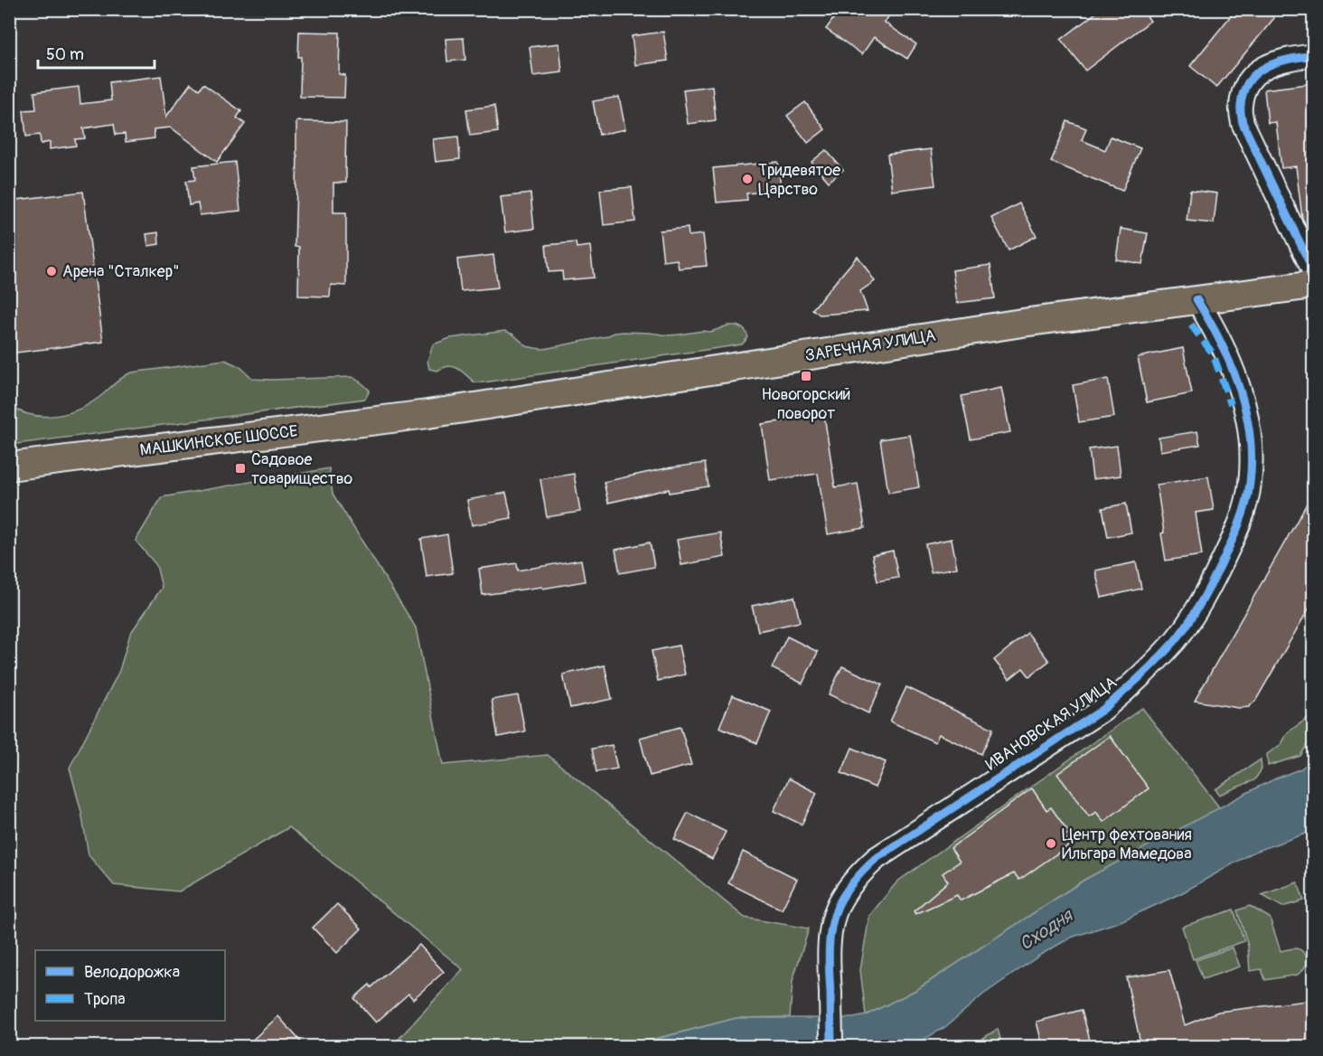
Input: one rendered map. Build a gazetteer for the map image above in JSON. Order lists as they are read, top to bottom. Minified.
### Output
{"streets":{"main road":["ЗАРЕЧНАЯ УЛИЦА","МАШКИНСКОЕ ШОССЕ"],"street":["ИВАНОВСКАЯ УЛИЦА"]},"crossings":[["ЗАРЕЧНАЯ УЛИЦА","МАШКИНСКОЕ ШОССЕ"],["ЗАРЕЧНАЯ УЛИЦА","ИВАНОВСКАЯ УЛИЦА"]],"water":["Сходня"],"places":{"other":["Тридевятое Царство","Арена \"Сталкер\"","Центр фехтования Ильгара Мамедова"],"transit":["Новогорский поворот","Садовое товарищество"]},"legend":["Велодорожка","Тропа"],"scale_bar":"50 m"}
